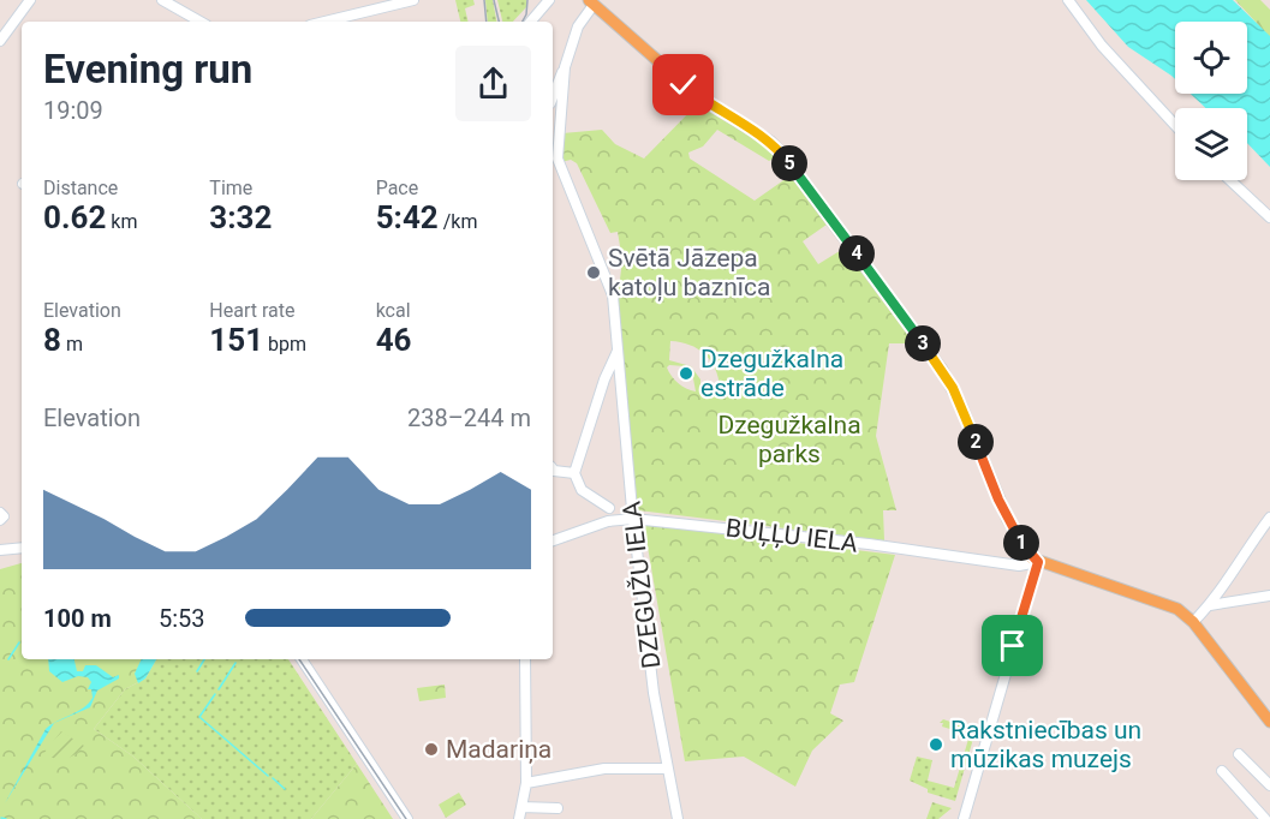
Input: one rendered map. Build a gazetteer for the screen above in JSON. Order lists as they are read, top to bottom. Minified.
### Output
{"streets":{"street":["BUĻĻU IELA","DZEGUŽU IELA"]},"crossings":[["BUĻĻU IELA","DZEGUŽU IELA"]],"parks":["Dzegužkalna parks"],"places":["Svētā Jāzepa katoļu baznīca","Dzegužkalna estrāde","Rakstniecības un mūzikas muzejs","Madariņa"],"page":{"heading":["Evening run","19:09"],"stats":[["Distance","0.62 km"],["Time","3:32"],["Pace","5:42 /km"],["Elevation","8 m"],["Heart rate","151 bpm"],["kcal","46"]],"pins":["5","4","3","2","1"],"chart":["Elevation","238–244 m"],"list":[{"name":"100 m","note":"5:53"}]}}
